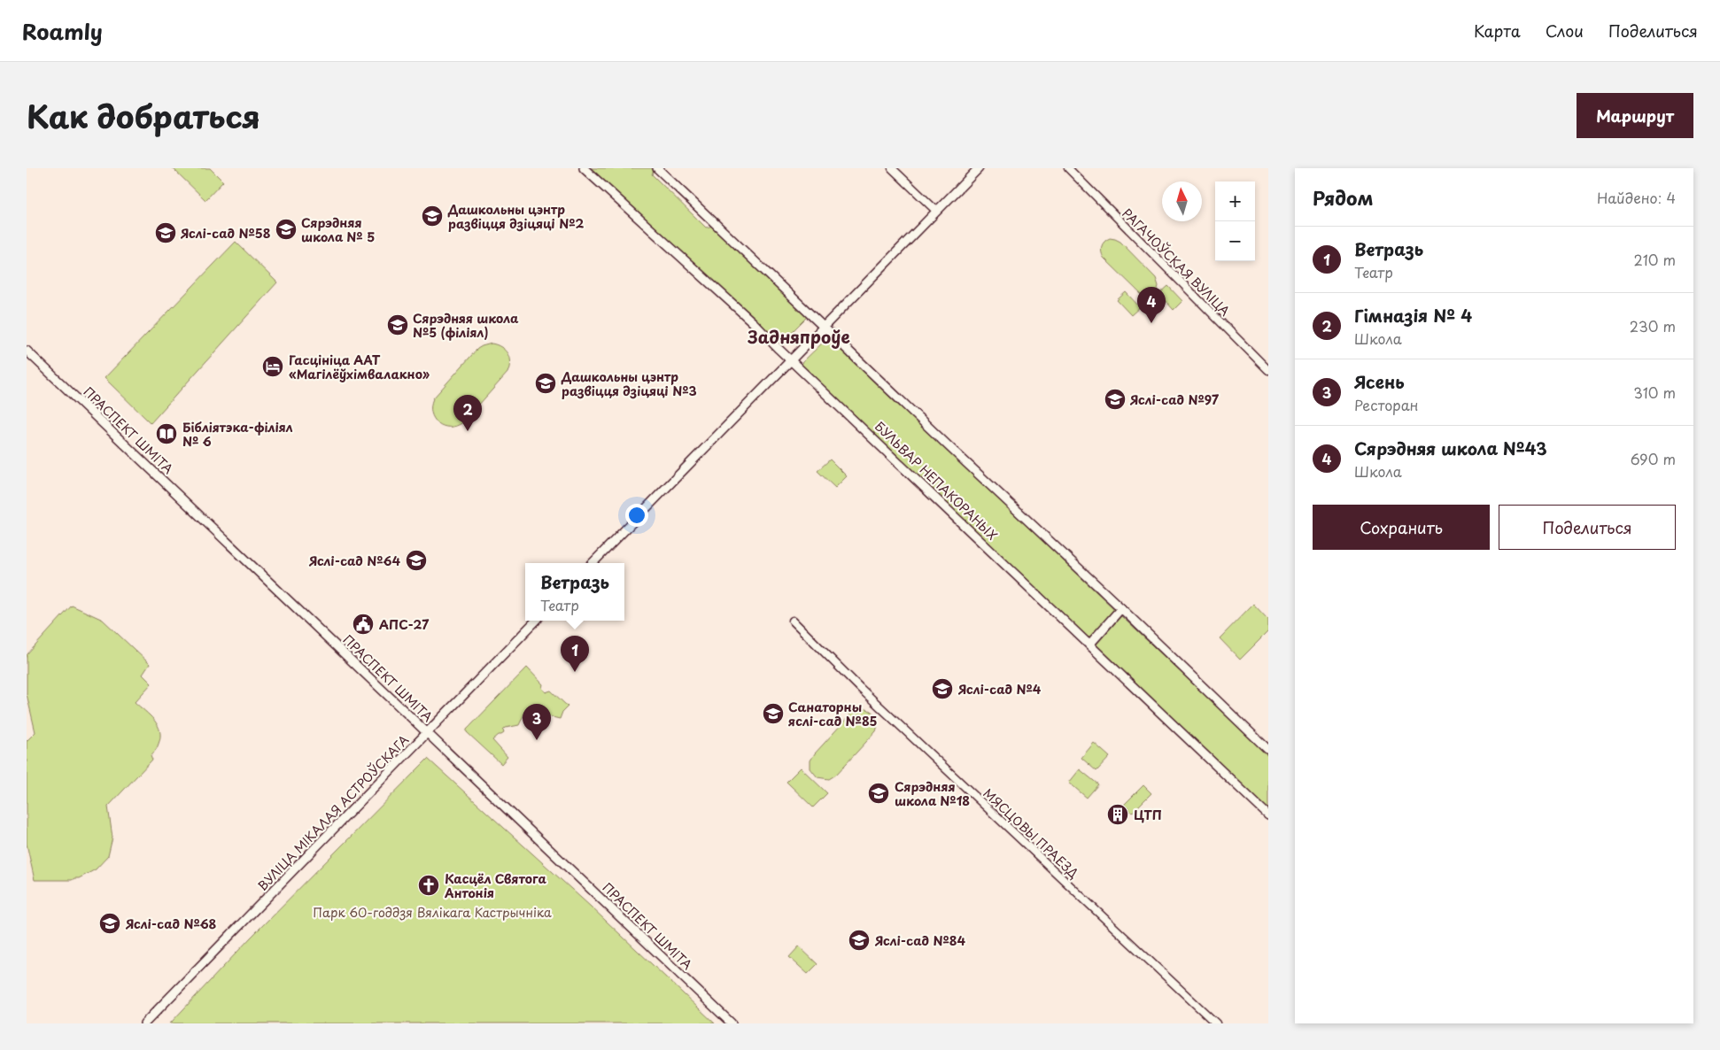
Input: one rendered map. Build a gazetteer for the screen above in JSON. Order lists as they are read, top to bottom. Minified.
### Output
{"streets":{"main road":["ПРАСПЕКТ ШМІТА","БУЛЬВАР НЕПАКОРАНЫХ","ВУЛІЦА МІКАЛАЯ АСТРОЎСКАГА"],"street":["РАГАЧОЎСКАЯ ВУЛІЦА","МЯСЦОВЫ ПРАЕЗД"]},"crossings":[["ПРАСПЕКТ ШМІТА","ВУЛІЦА МІКАЛАЯ АСТРОЎСКАГА"]],"districts":["Задняпроўе"],"parks":["Парк 60-годдзя Вялікага Кастрычніка"],"places":{"school or university":["Дашкольны цэнтр развіцця дзіцяці №2","Сярэдняя школа № 5","Яслі-сад №58","Сярэдняя школа №5 (філіял)","Дашкольны цэнтр развіцця дзіцяці №3","Яслі-сад №97","Яслі-сад №64","Яслі-сад №4","Санаторны яслі-сад №85","Сярэдняя школа №18","Яслі-сад №68","Яслі-сад №84"],"hotel":["Гасцініца ААТ «Магілёўхімвалакно»"],"library":["Бібліятэка-філіял № 6"],"public building":["АПС-27"],"building":["ЦТП"],"church":["Касцёл Святога Антонія"]},"north":"top","page":{"header":"Roamly","nav":["Карта","Слои","Поделиться"],"title":"Как добраться","buttons":["Маршрут",["Сохранить","Поделиться"]],"heading":["Рядом","Найдено: 4"],"map_buttons":["+","−"],"list":[{"mark":"1","name":"Ветразь","note":"Театр","value":"210 m"},{"mark":"2","name":"Гімназія № 4","note":"Школа","value":"230 m"},{"mark":"3","name":"Ясень","note":"Ресторан","value":"310 m"},{"mark":"4","name":"Сярэдняя школа №43","note":"Школа","value":"690 m"}],"pins":["4","2","1","3"],"popup":["Ветразь","Театр"]}}
